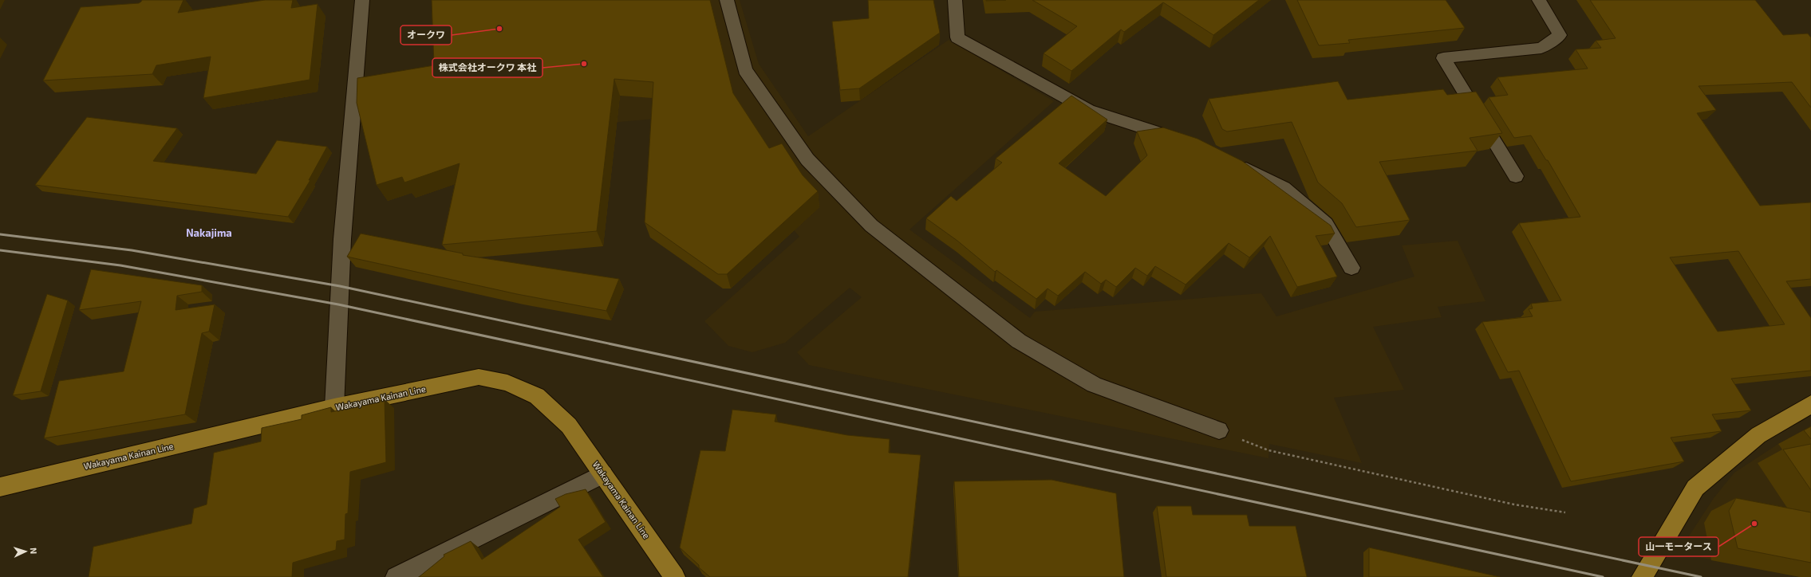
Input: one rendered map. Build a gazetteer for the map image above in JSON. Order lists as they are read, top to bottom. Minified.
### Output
{"streets":{"main road":["Wakayama Kainan Line"]},"districts":["Nakajima"],"places":["オークワ","株式会社オークワ 本社","山一モータース"],"north":"right"}
